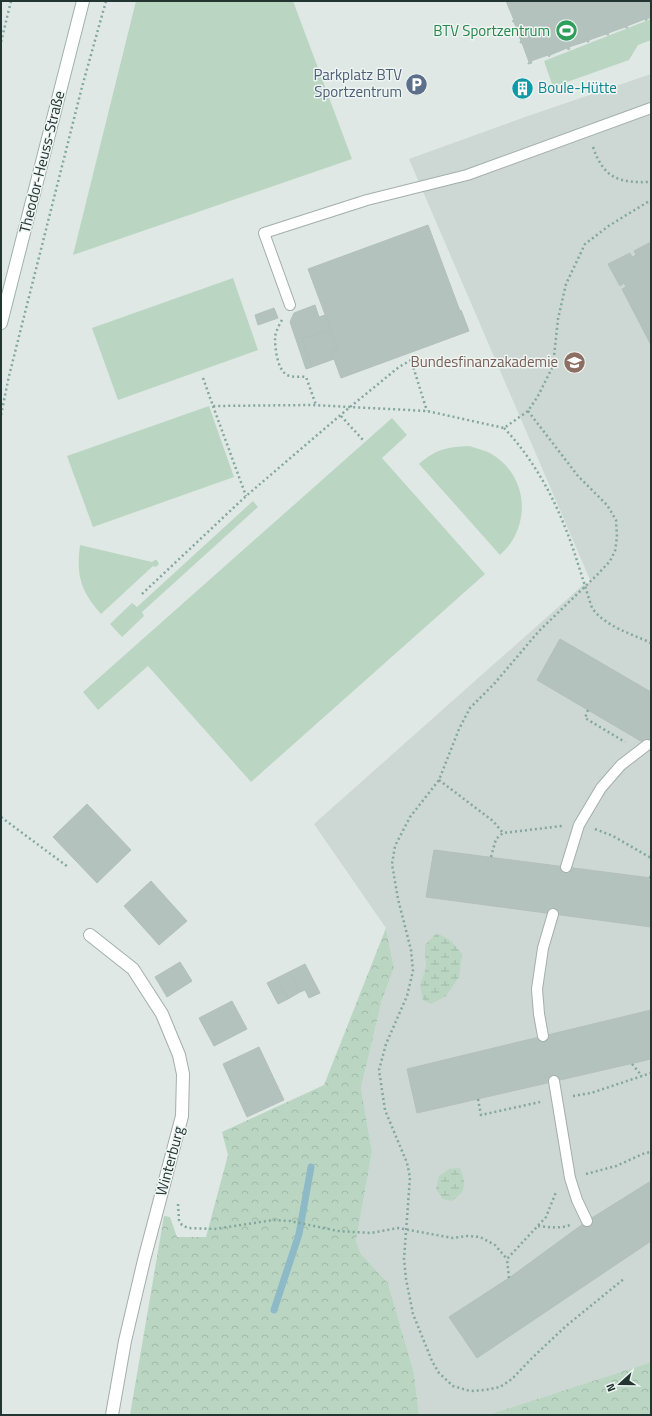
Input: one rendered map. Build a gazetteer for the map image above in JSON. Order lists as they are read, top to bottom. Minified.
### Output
{"streets":{"street":["Theodor-Heuss-Straße","Winterburg"]},"places":{"sports":["BTV Sportzentrum"],"parking":["Parkplatz BTV Sportzentrum"],"building":["Boule-Hütte"],"school or university":["Bundesfinanzakademie"]},"north":"left"}
